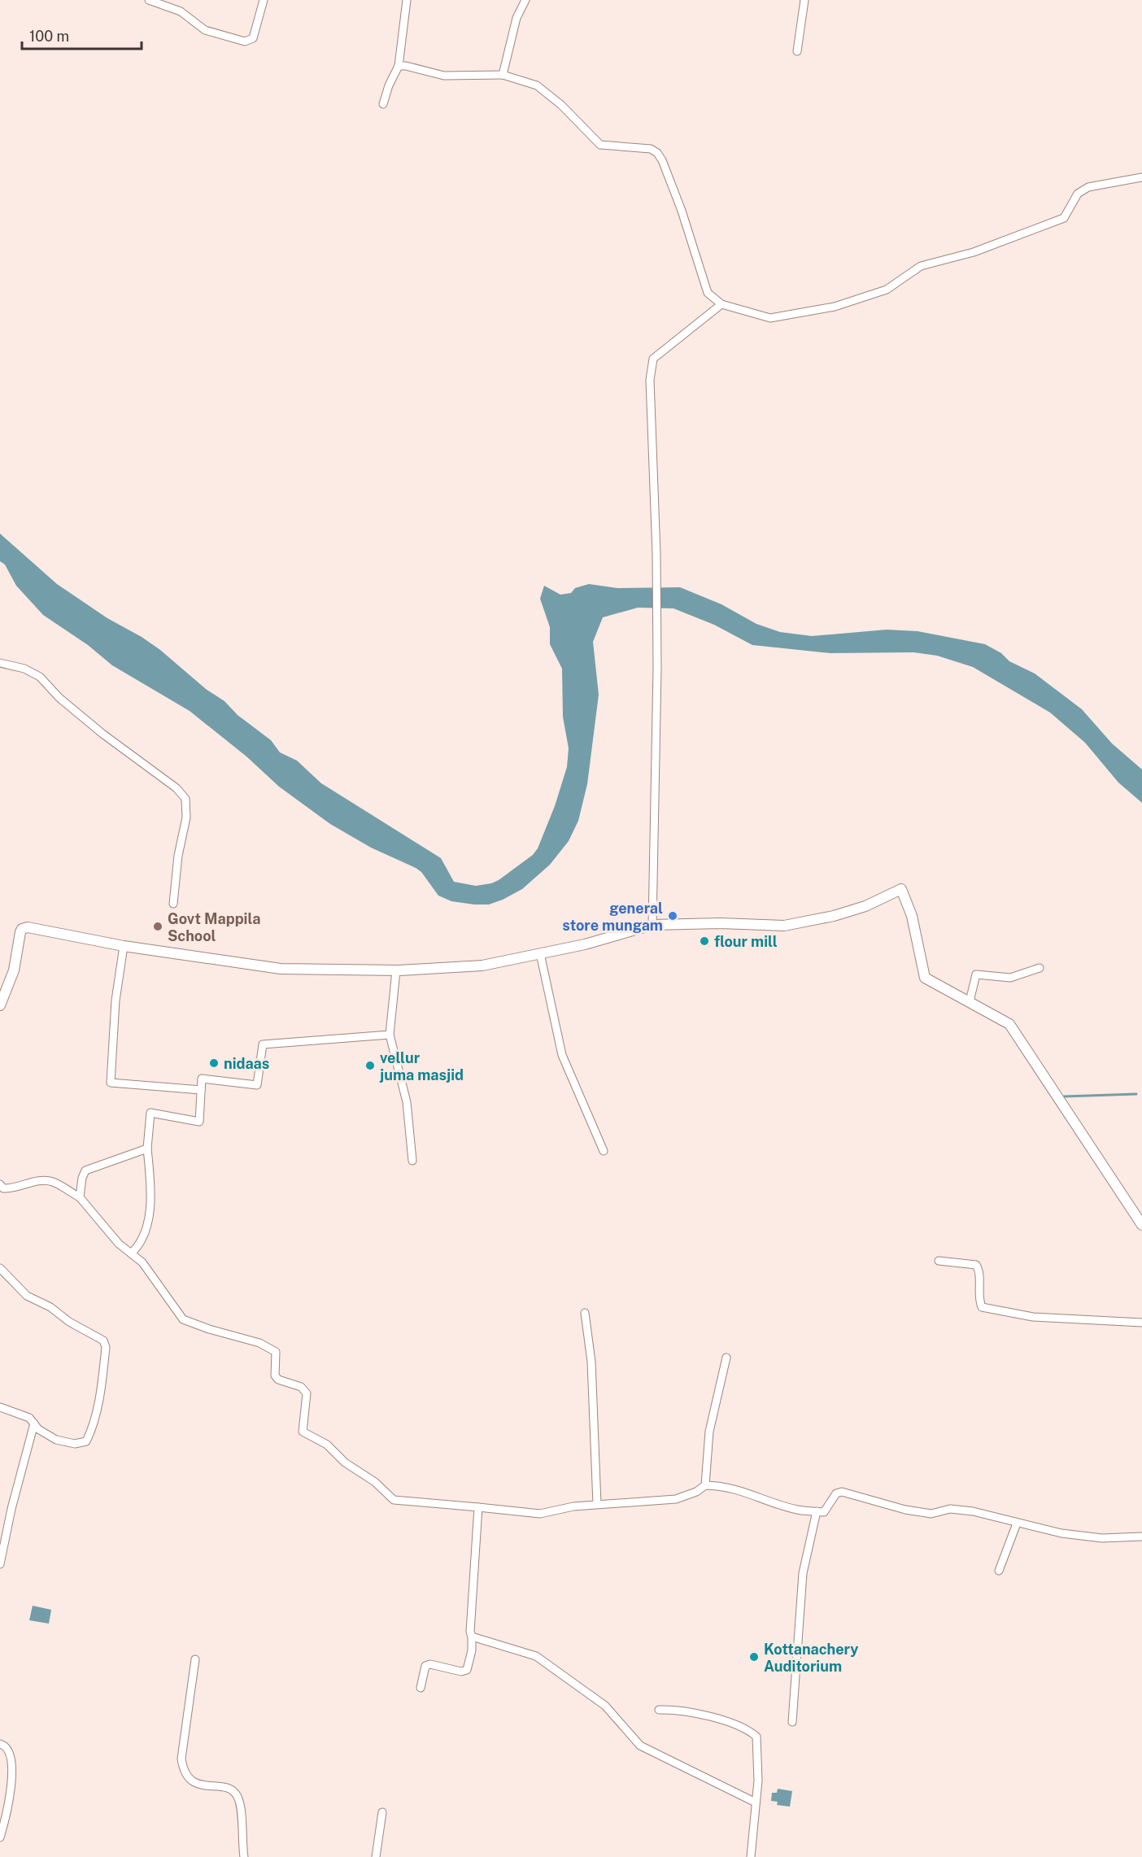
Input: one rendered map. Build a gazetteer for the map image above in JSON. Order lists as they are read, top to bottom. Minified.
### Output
{"places":["general store mungam","Govt Mappila School","flour mill","nidaas","vellur juma masjid","Kottanachery Auditorium"],"scale_bar":"100 m"}
